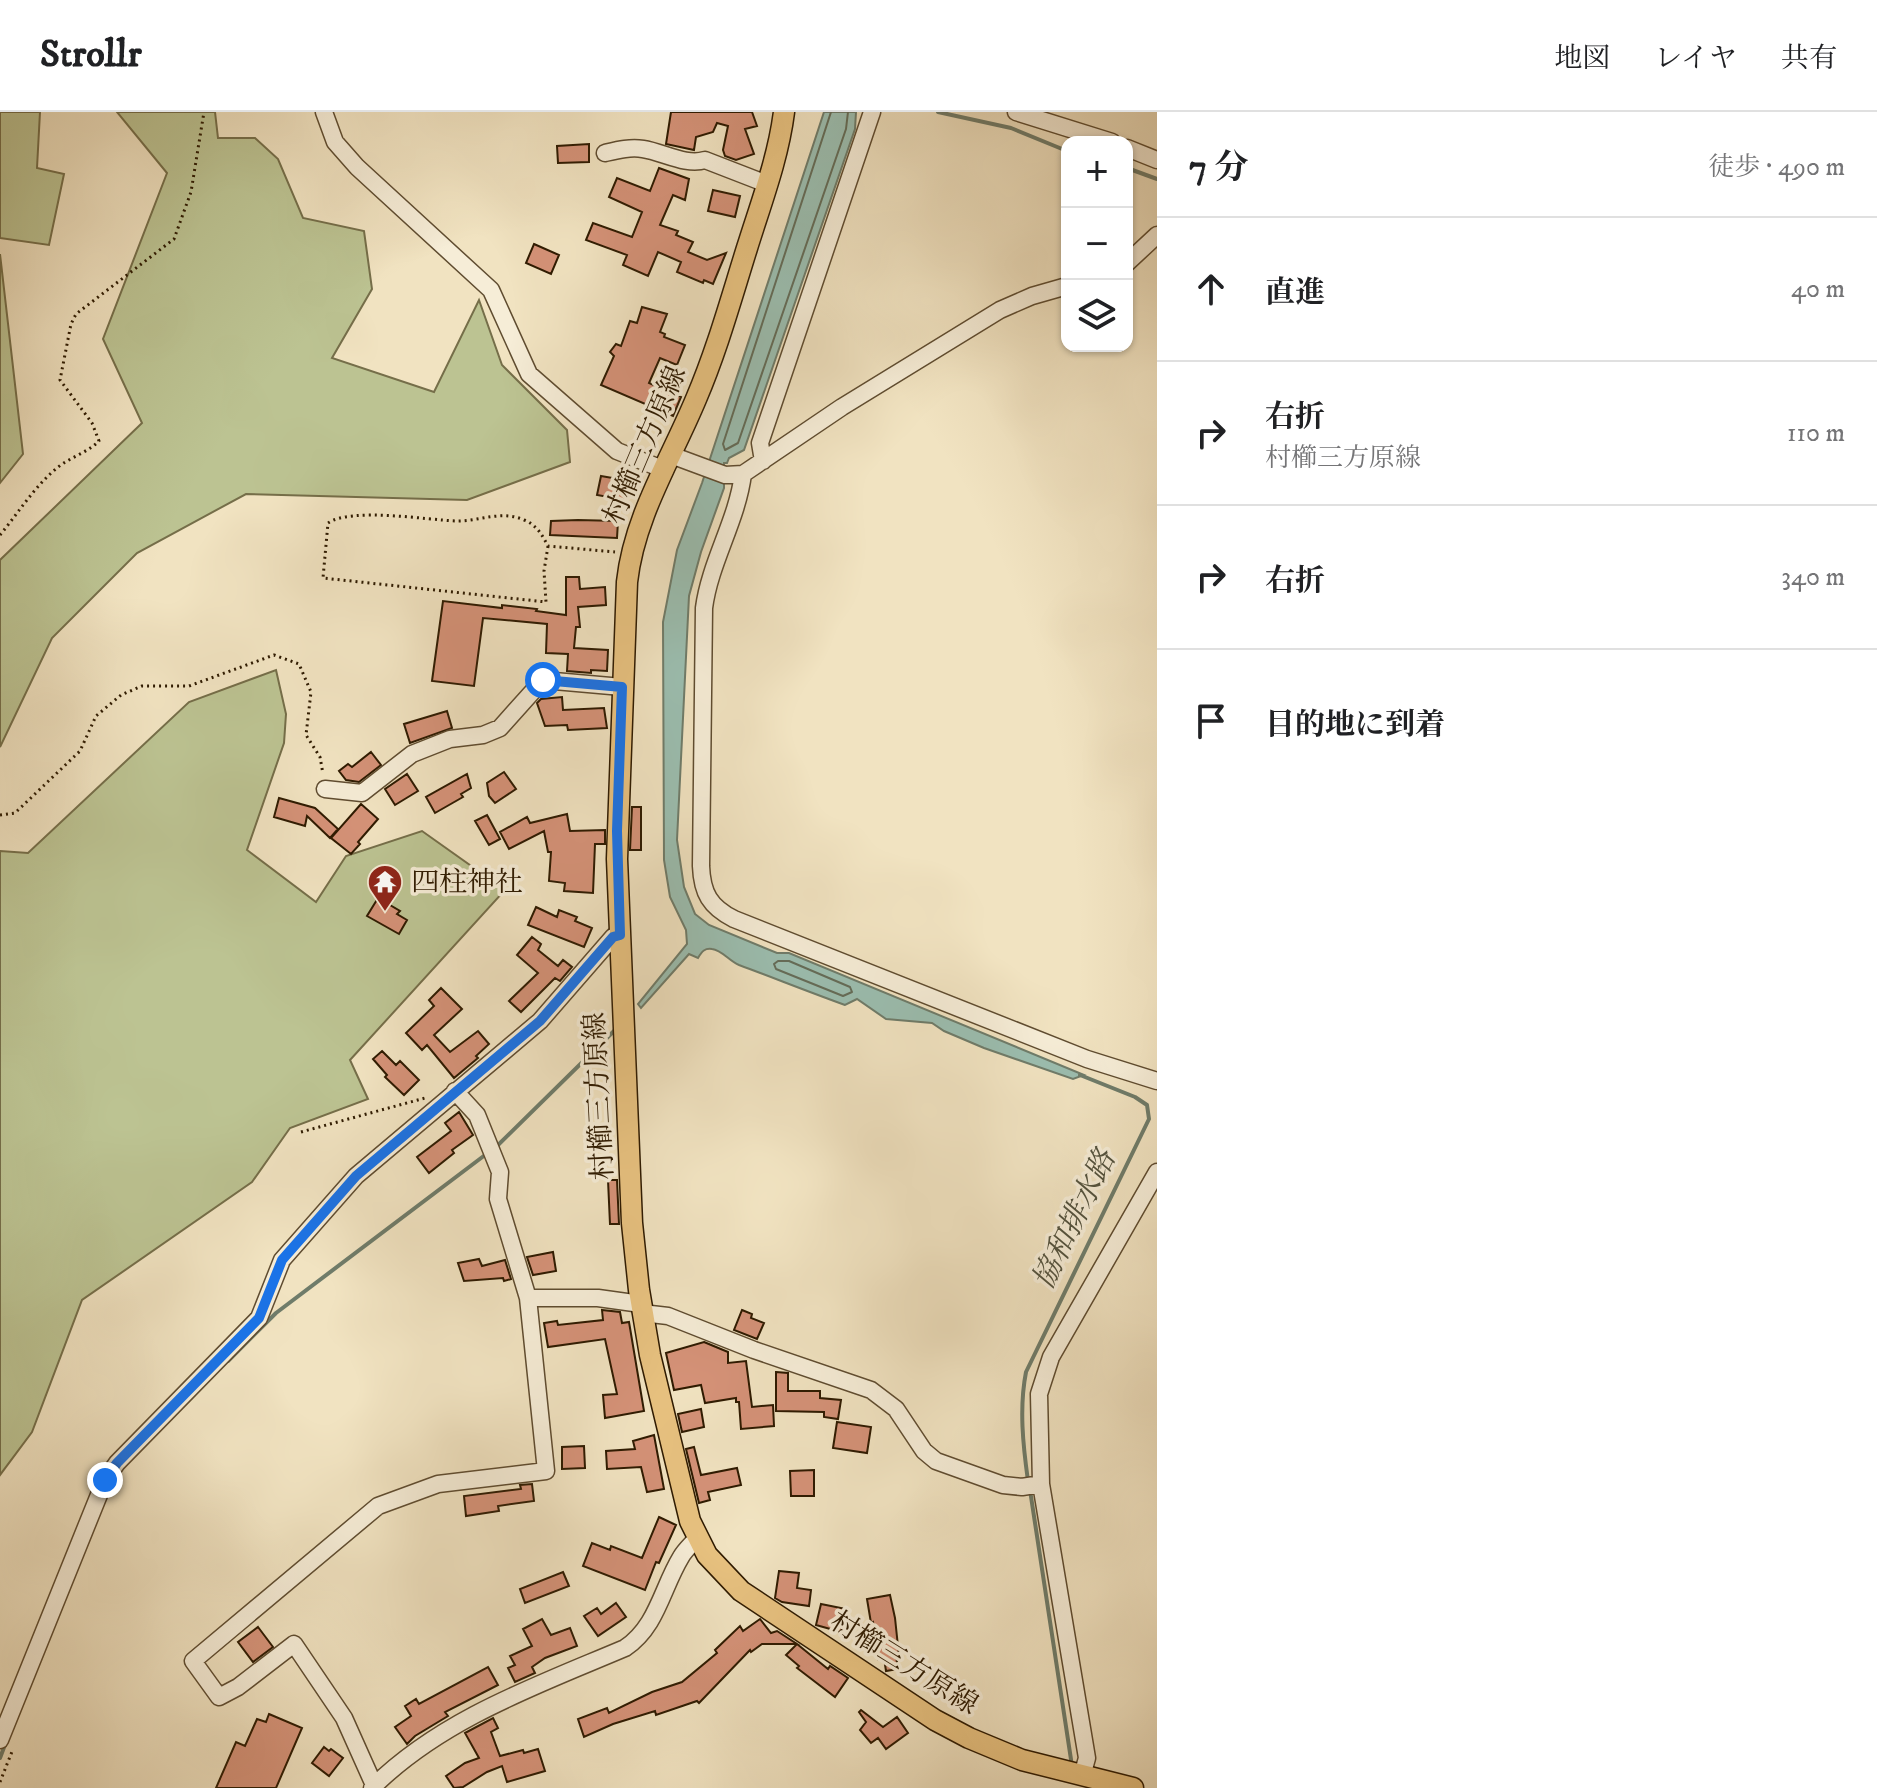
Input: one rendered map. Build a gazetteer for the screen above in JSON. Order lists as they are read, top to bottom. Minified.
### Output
{"streets":{"main road":["村櫛三方原線"]},"water":["協和排水路"],"places":{"temple":["四柱神社"]},"page":{"header":"Strollr","nav":["地図","レイヤ","共有"],"heading":["7 分","徒歩 · 490 m"],"map_buttons":["+","−"],"list":[["直進","40 m"],["右折","村櫛三方原線","110 m"],["右折","340 m"],"目的地に到着"]}}
